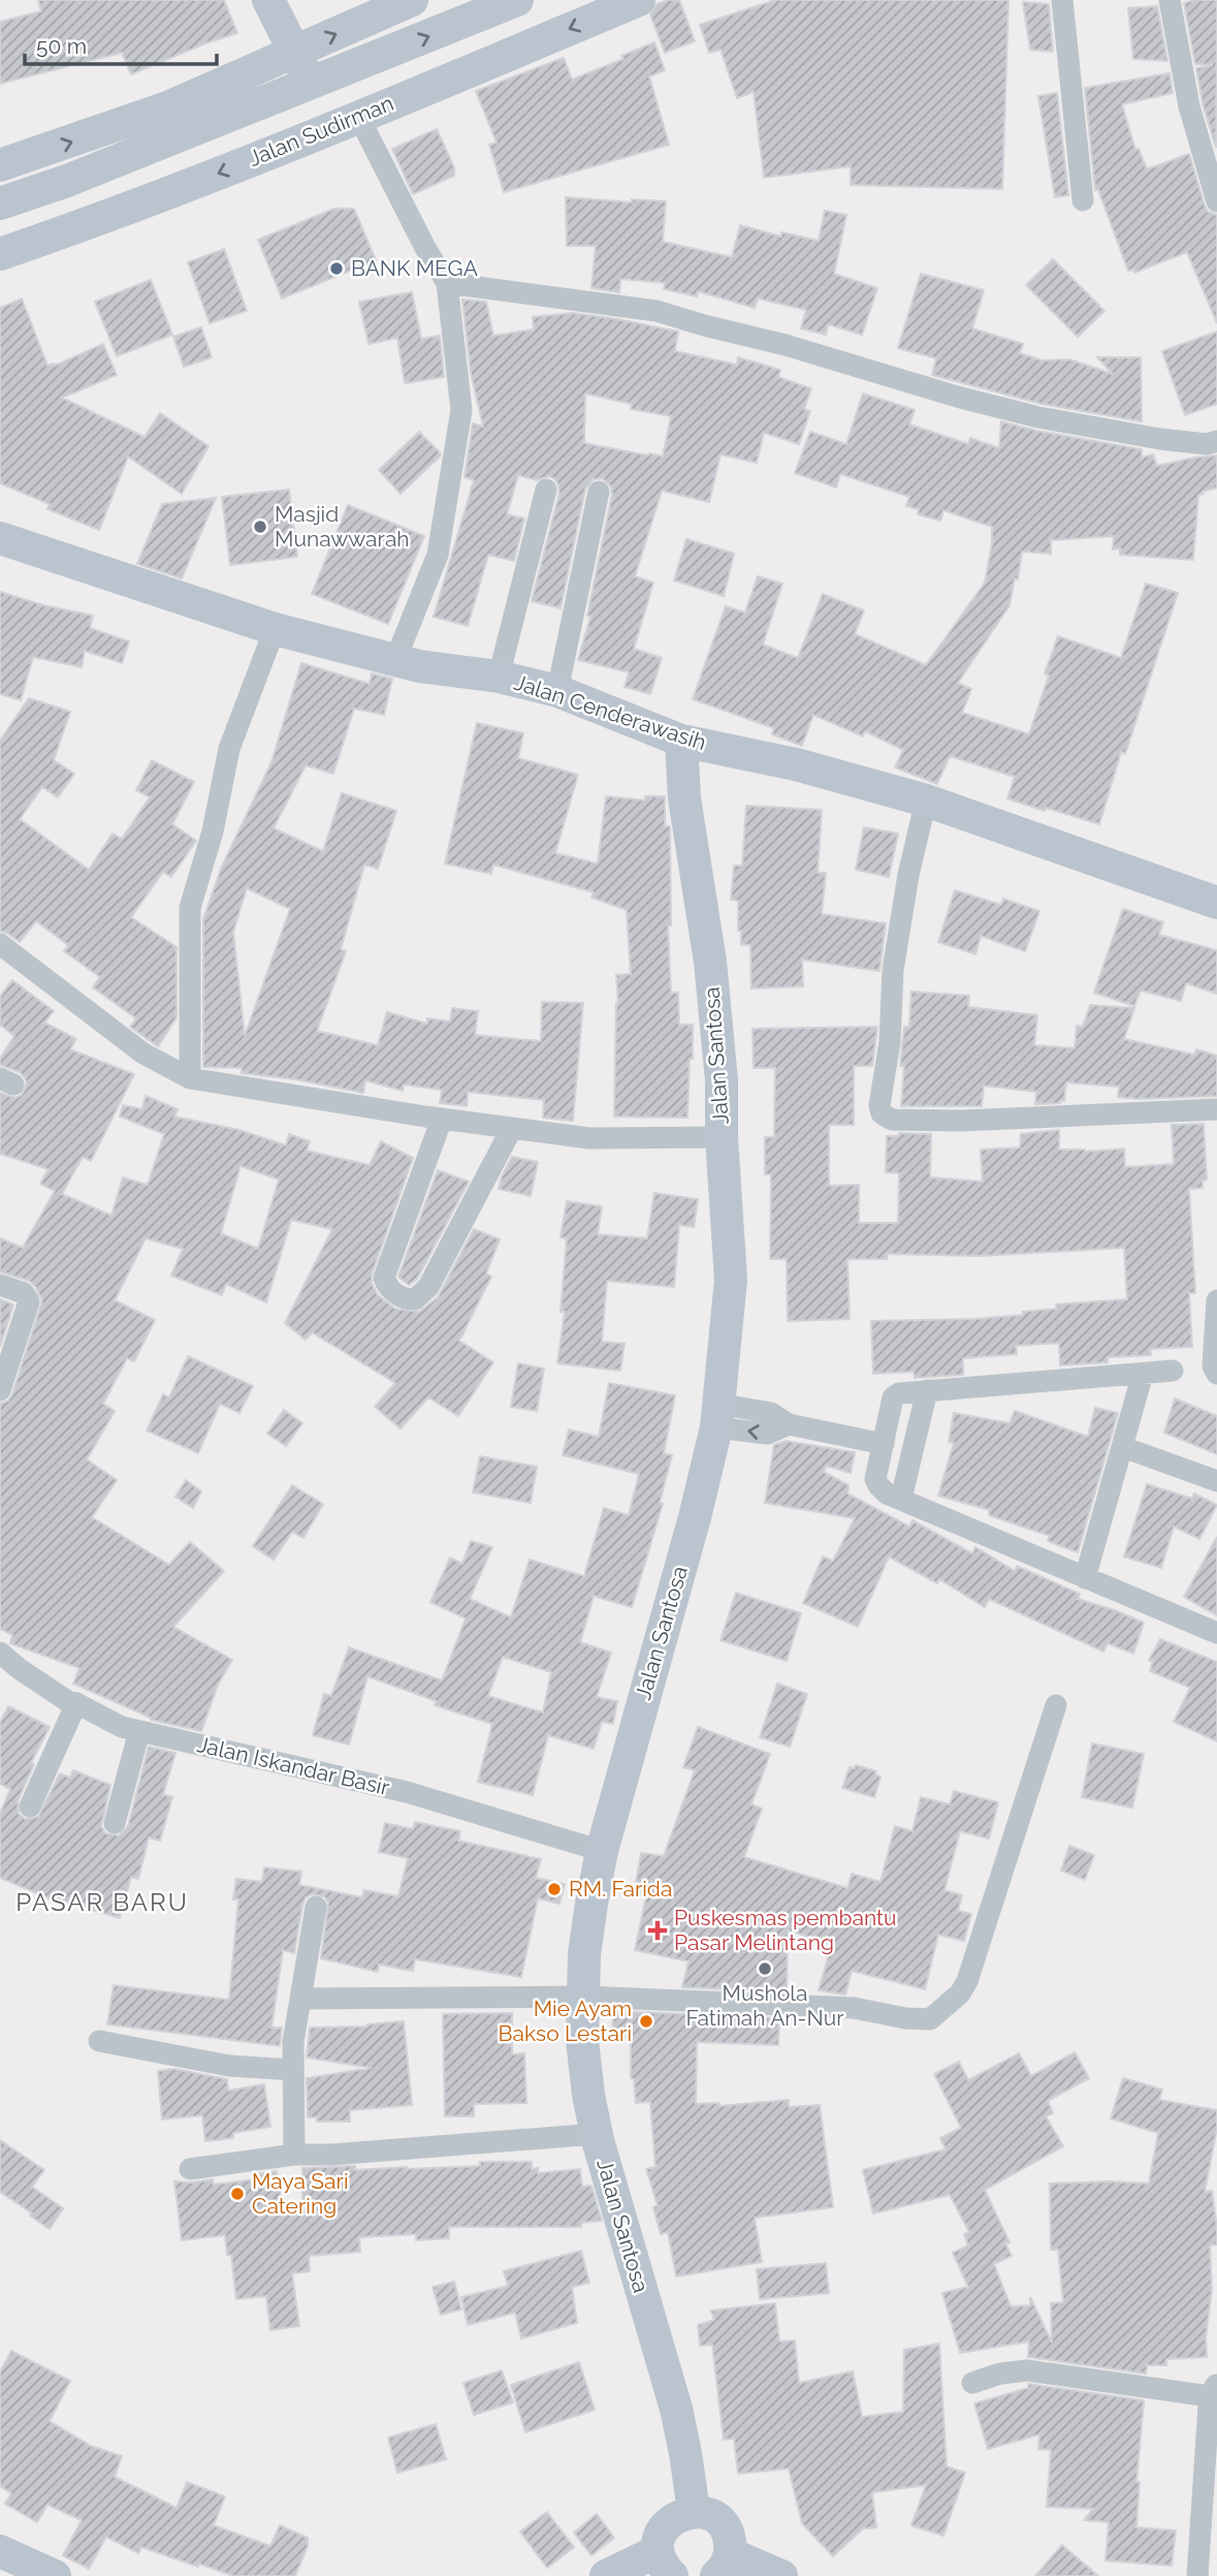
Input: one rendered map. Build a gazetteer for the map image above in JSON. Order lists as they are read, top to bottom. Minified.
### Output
{"streets":{"street":["Jalan Sudirman","Jalan Cenderawasih","Jalan Santosa","Jalan Iskandar Basir"]},"crossings":[["Jalan Cenderawasih","Jalan Santosa"],["Jalan Santosa","Jalan Iskandar Basir"]],"districts":["PASAR BARU"],"places":{"other":["BANK MEGA","Masjid Munawwarah","RM. Farida","Mushola Fatimah An-Nur","Mie Ayam Bakso Lestari","Maya Sari Catering"],"health":["Puskesmas pembantu Pasar Melintang"]},"scale_bar":"50 m"}
